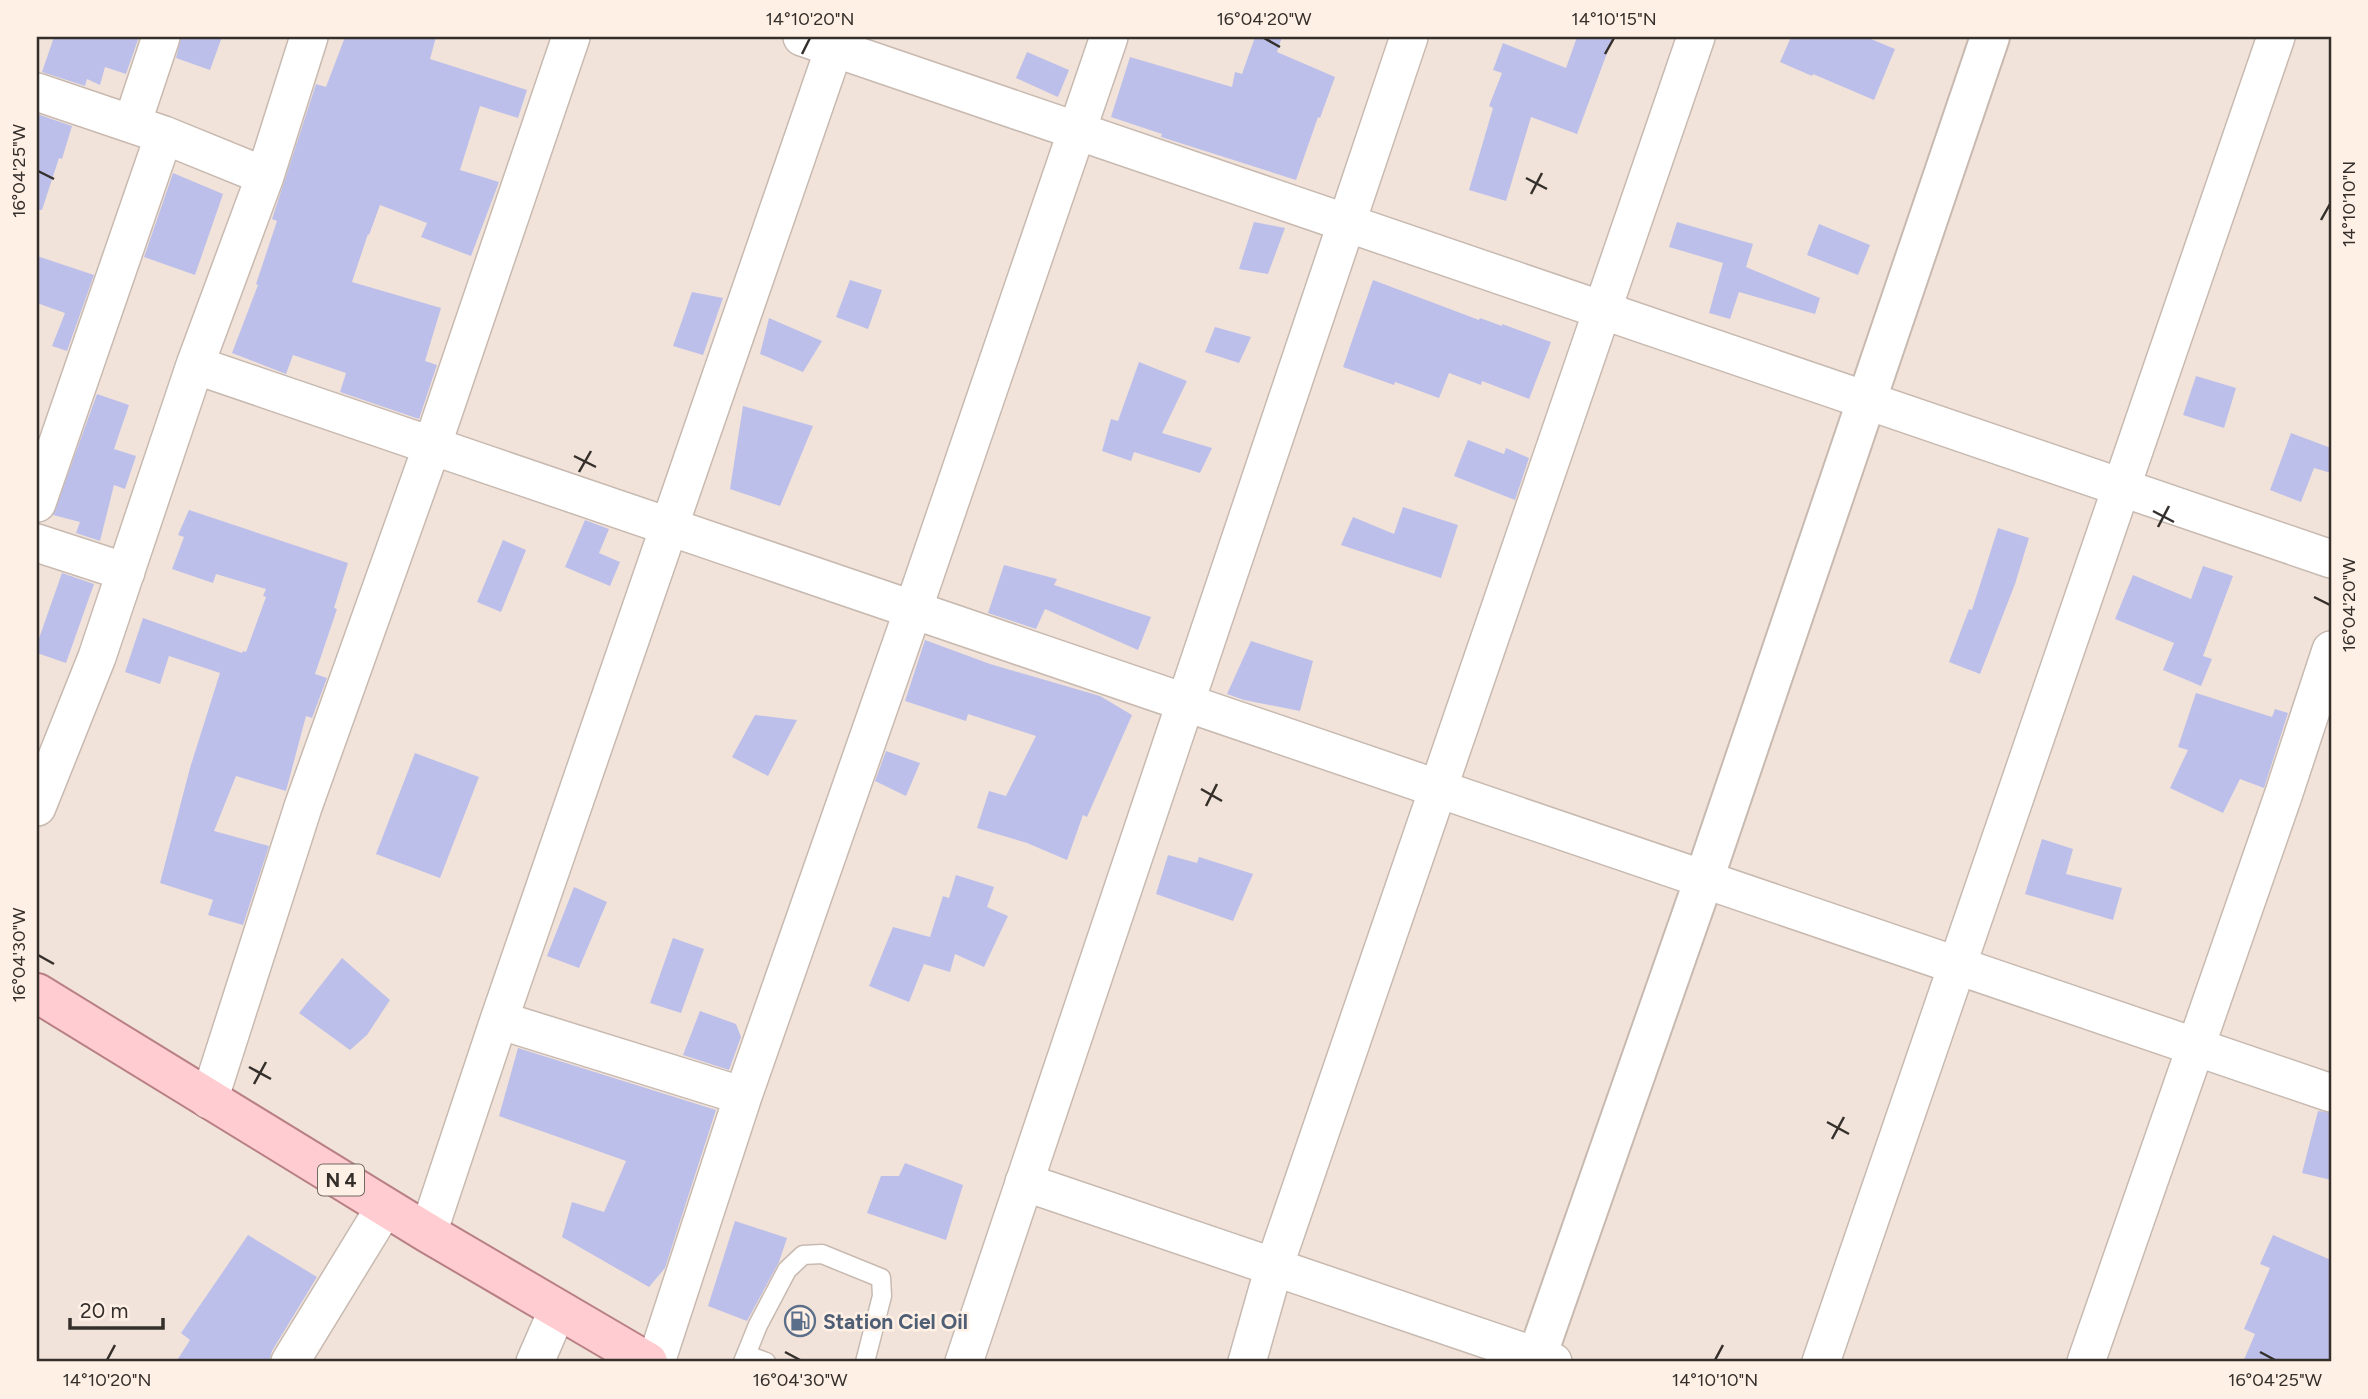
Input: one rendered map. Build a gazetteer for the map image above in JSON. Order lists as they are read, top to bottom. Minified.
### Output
{"streets":{"main road":["N 4"]},"places":{"fuel station":["Station Ciel Oil"]},"scale_bar":"20 m","coordinates":["14°10'20\"N","16°04'20\"W","14°10'15\"N","16°04'25\"W","14°10'10\"N","16°04'30\"W"]}
